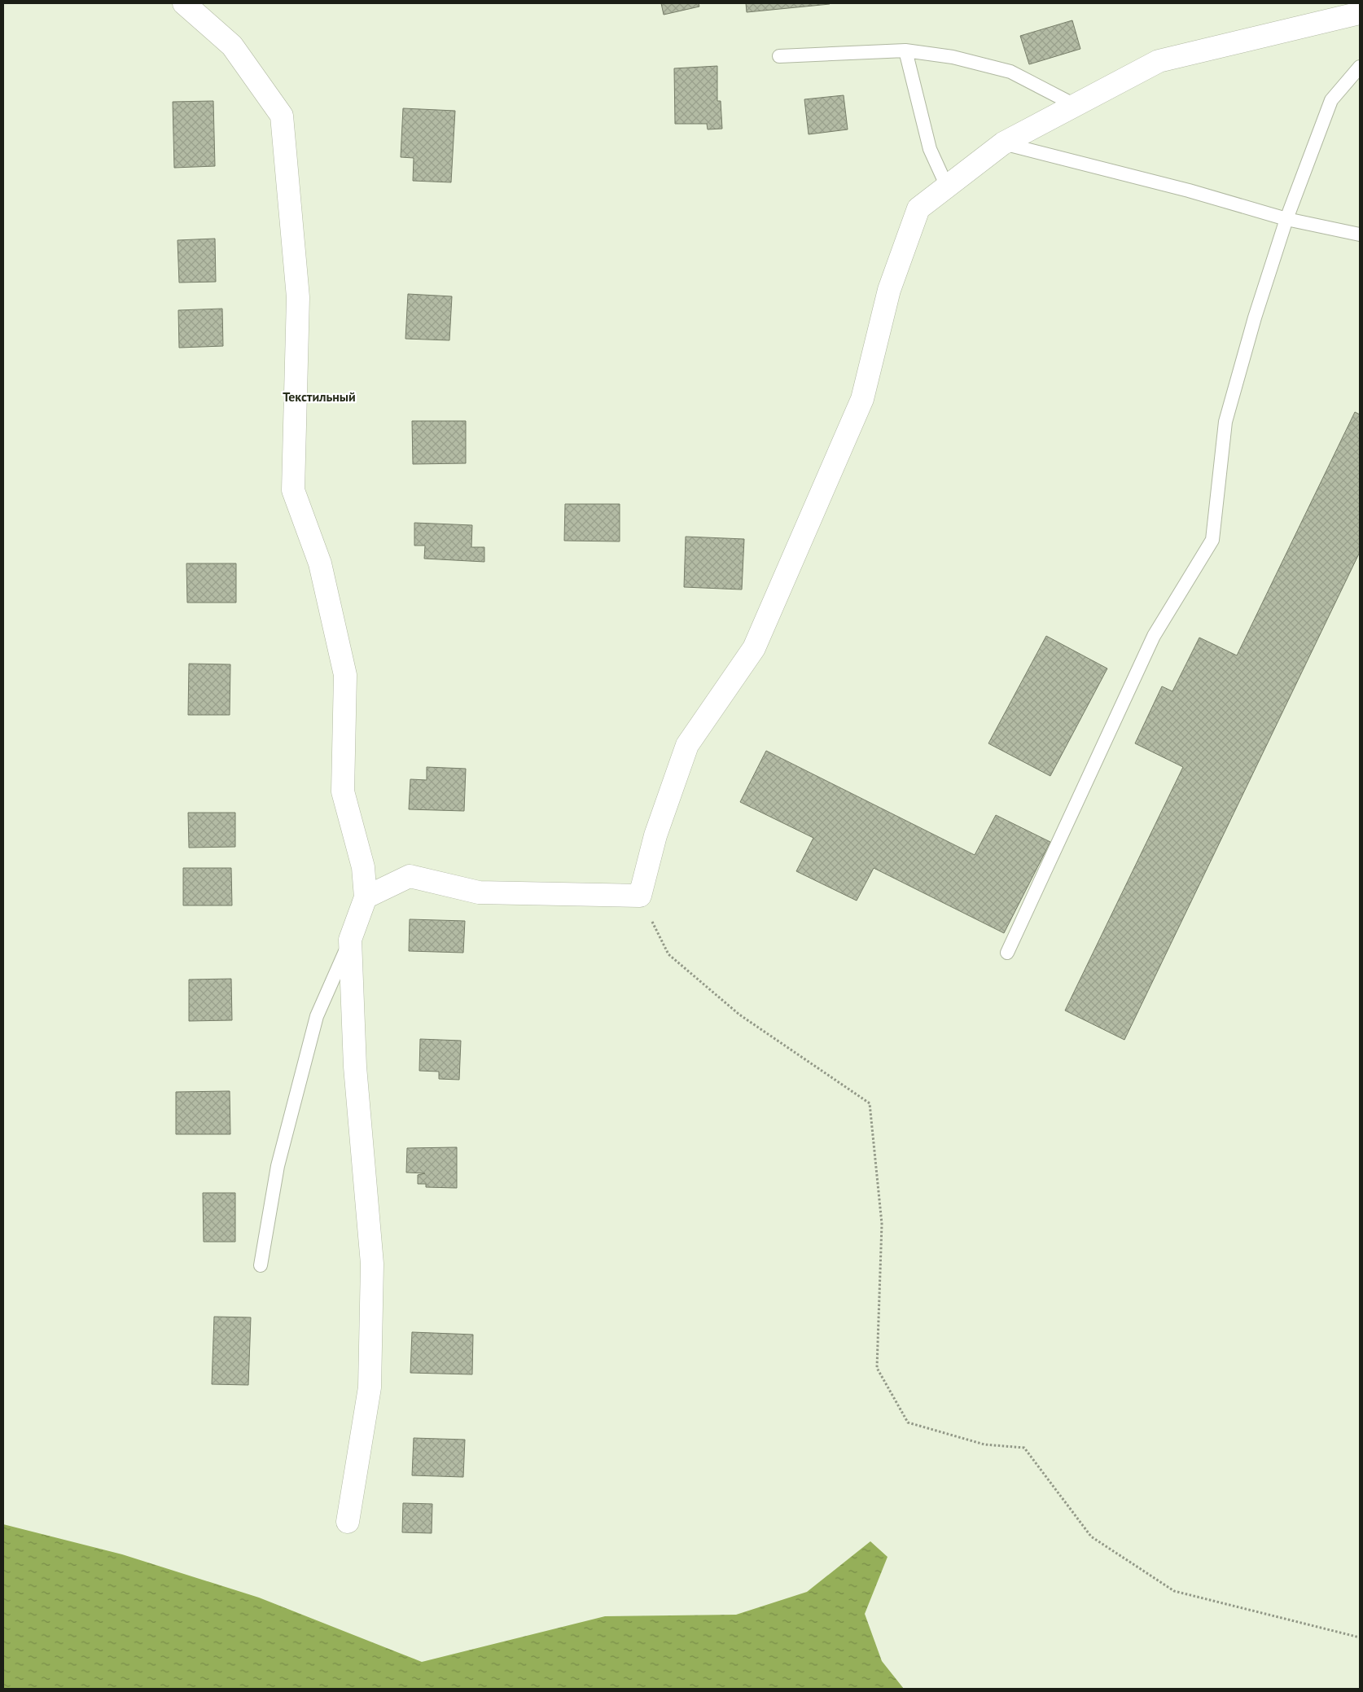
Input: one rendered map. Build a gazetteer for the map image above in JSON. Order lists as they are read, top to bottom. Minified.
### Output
{"districts":["Текстильный"]}
